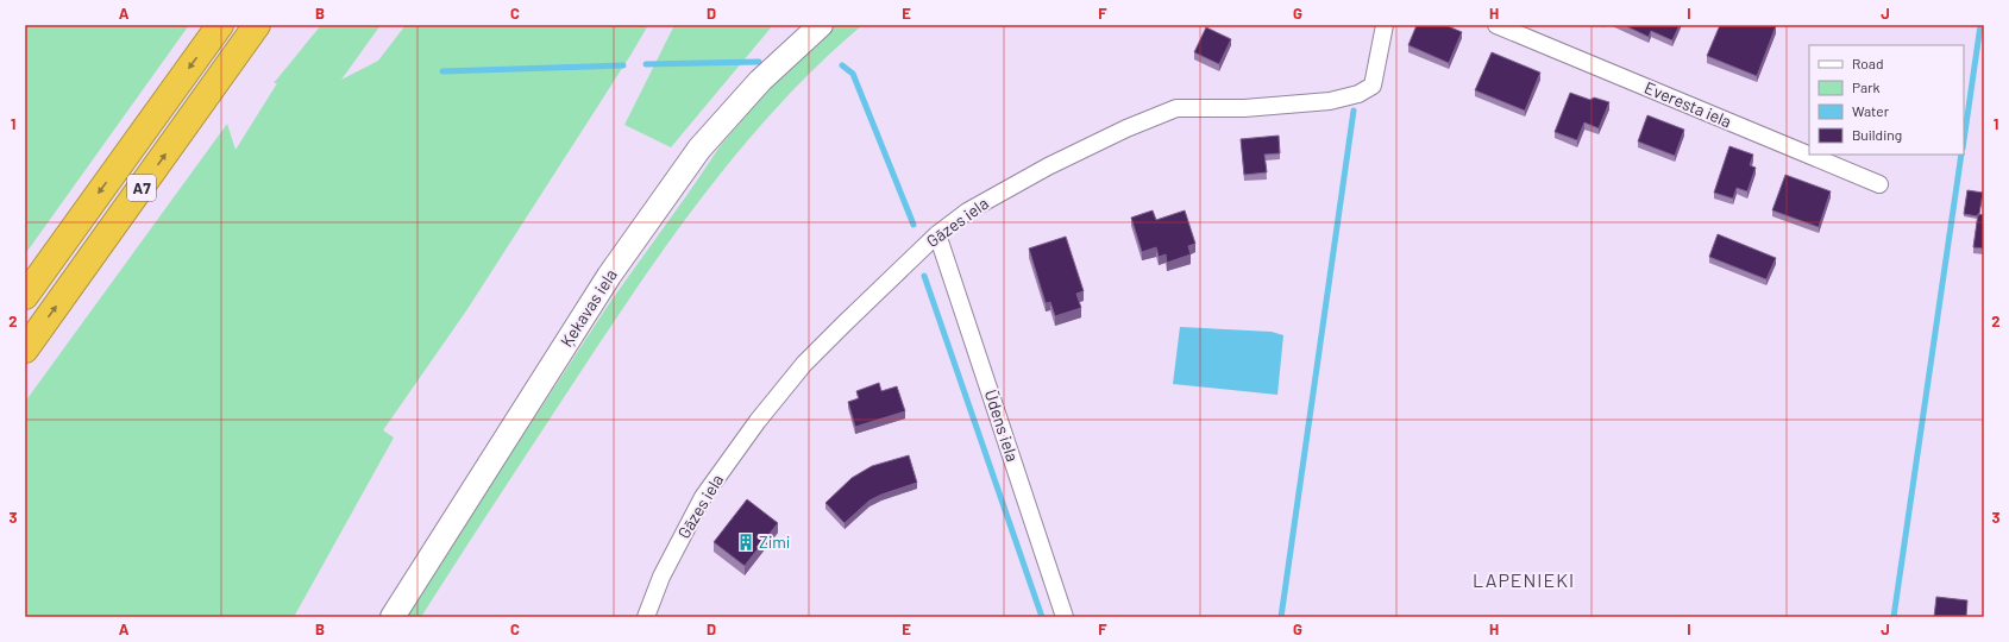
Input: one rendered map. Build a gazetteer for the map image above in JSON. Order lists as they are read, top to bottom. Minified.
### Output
{"streets":{"highway":["A7"],"main road":["Ķekavas iela"],"street":["Everesta iela","Gāzes iela","Ūdens iela"]},"crossings":[["Gāzes iela","Ūdens iela"]],"districts":["LAPENIEKI"],"places":{"building":["Zimi"]},"legend":["Road","Park","Water","Building"],"grid":{"columns":["A","B","C","D","E","F","G","H","I","J"],"rows":["1","2","3"]}}
